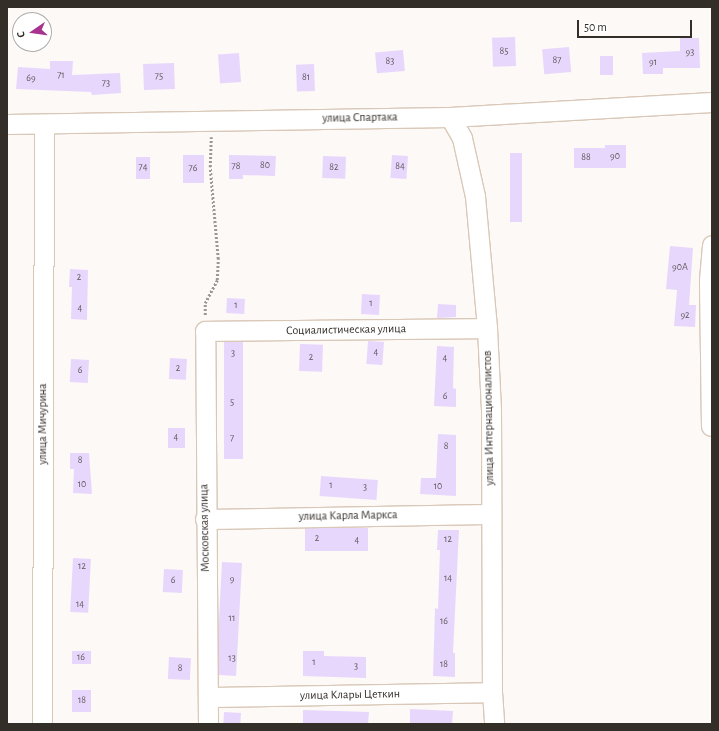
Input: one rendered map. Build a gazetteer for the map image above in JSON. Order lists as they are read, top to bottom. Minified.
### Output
{"streets":{"street":["улица Спартака","Социалистическая улица","улица Интернационалистов","улица Мичурина","улица Карла Маркса","Московская улица","улица Клары Цеткин"]},"crossings":[["улица Спартака","улица Интернационалистов"],["улица Спартака","улица Мичурина"],["Социалистическая улица","улица Интернационалистов"],["Социалистическая улица","Московская улица"],["улица Интернационалистов","улица Карла Маркса"],["улица Интернационалистов","улица Клары Цеткин"],["улица Карла Маркса","Московская улица"],["Московская улица","улица Клары Цеткин"]],"house_numbers":["85","93","87","83","91","71","75","81","69","73","90","88","80","78","84","74","82","76","90А","2","1","1","4","92","4","3","2","4","2","6","6","5","4","7","8","8","10","1","10","3","2","12","4","12","14","9","6","14","11","16","16","13","1","18","3","8","18"],"scale_bar":"50 m","north":"left"}
